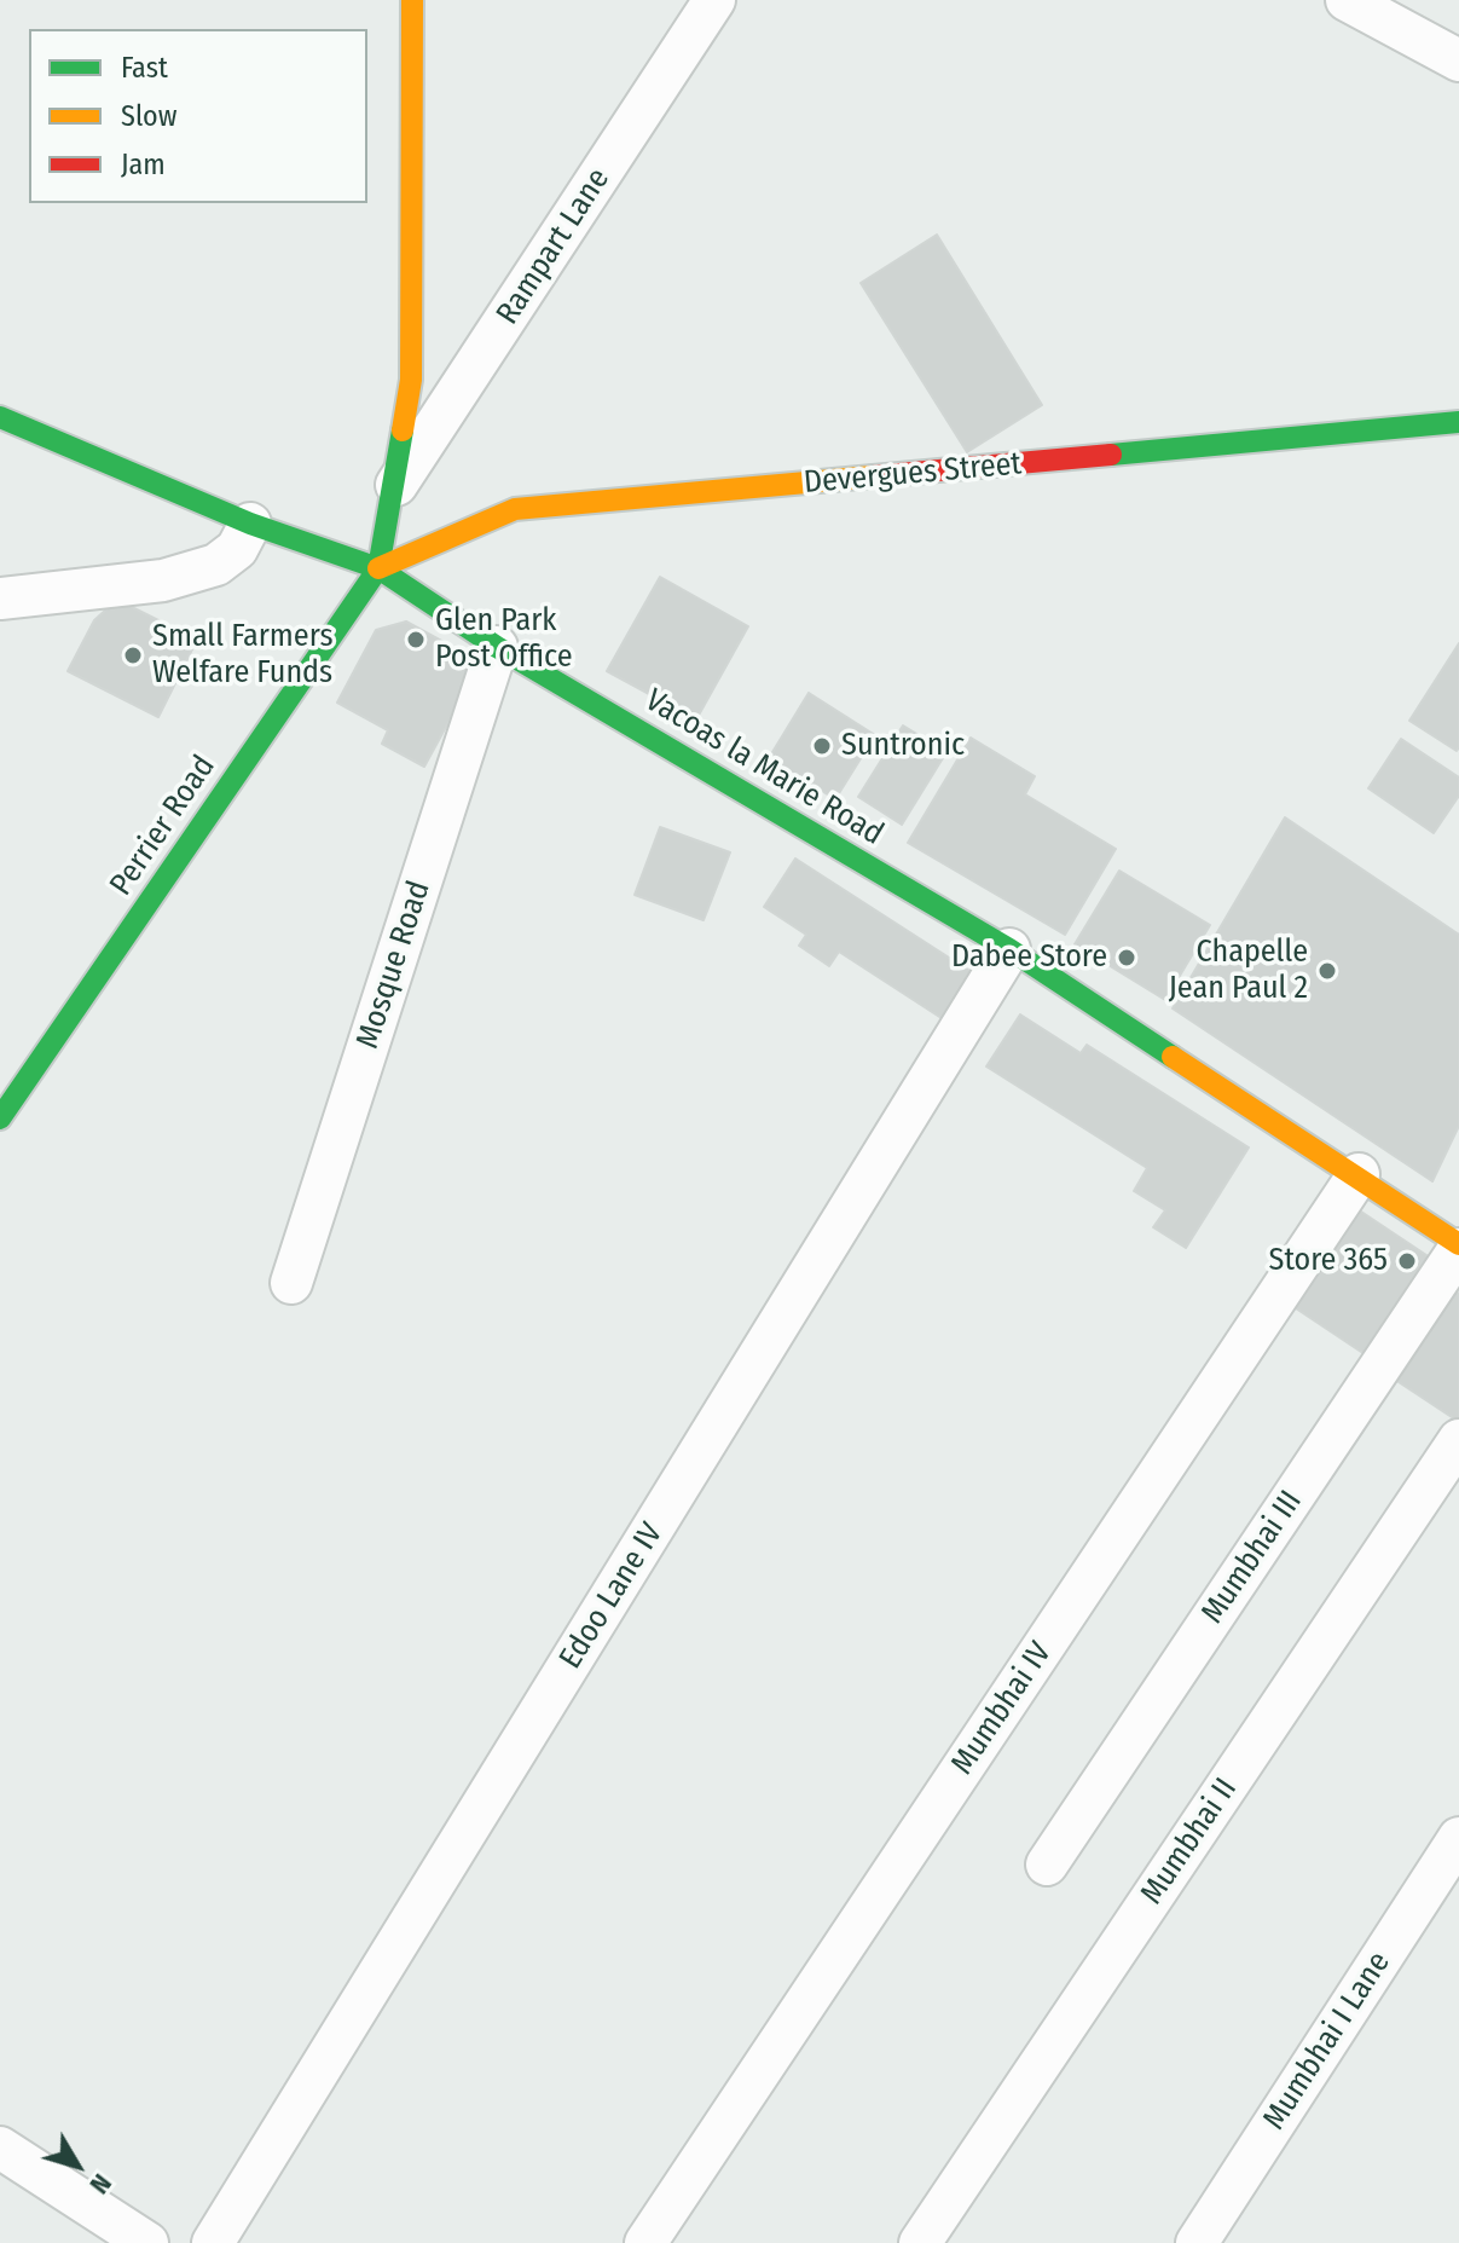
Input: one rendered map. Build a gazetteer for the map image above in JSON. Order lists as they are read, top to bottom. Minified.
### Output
{"streets":{"main road":["Devergues Street","Vacoas la Marie Road","Perrier Road"],"street":["Rampart Lane","Mosque Road","Mumbhai III","Edoo Lane IV","Mumbhai IV","Mumbhai II","Mumbhai I Lane"]},"crossings":[["Devergues Street","Vacoas la Marie Road"],["Devergues Street","Perrier Road"],["Vacoas la Marie Road","Perrier Road"],["Vacoas la Marie Road","Mosque Road"],["Vacoas la Marie Road","Mumbhai III"],["Vacoas la Marie Road","Edoo Lane IV"],["Vacoas la Marie Road","Mumbhai IV"]],"places":["Glen Park Post Office","Small Farmers Welfare Funds","Suntronic","Dabee Store","Chapelle Jean Paul 2","Store 365"],"legend":["Fast","Slow","Jam"],"north":"bottom right"}
